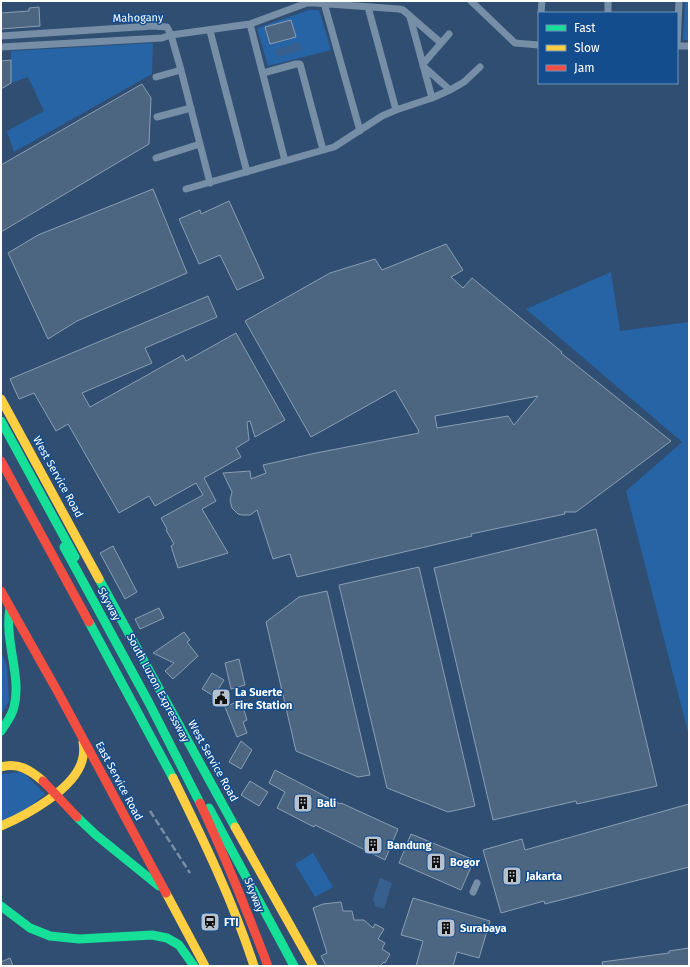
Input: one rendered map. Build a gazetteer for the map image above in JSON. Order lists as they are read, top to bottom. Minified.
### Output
{"streets":{"main road":["West Service Road","Skyway","South Luzon Expressway","East Service Road"],"street":["Mahogany"]},"places":{"public building":["La Suerte Fire Station"],"building":["Bali","Bandung","Bogor","Jakarta","Surabaya"],"station":["FTI"]},"legend":["Fast","Slow","Jam"]}
